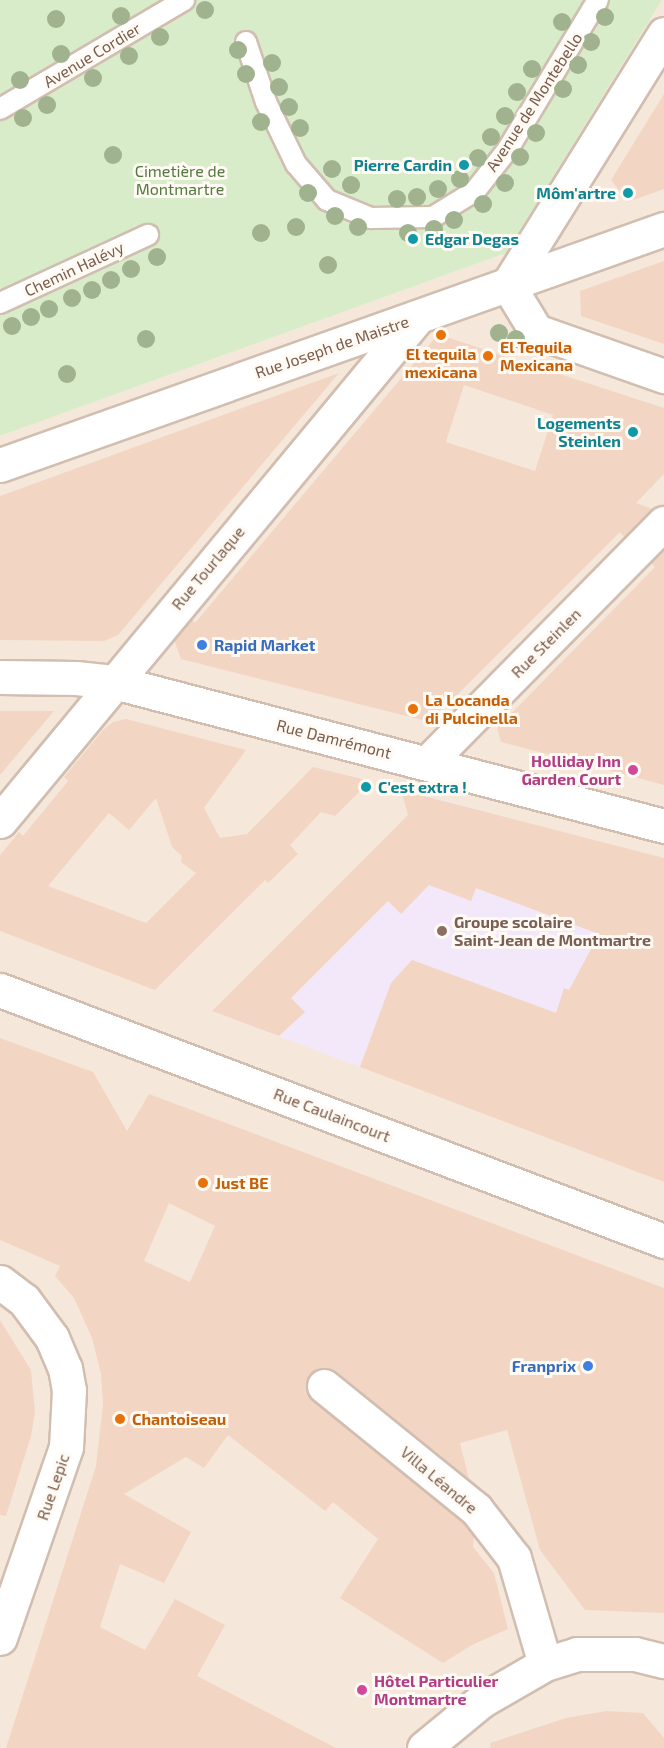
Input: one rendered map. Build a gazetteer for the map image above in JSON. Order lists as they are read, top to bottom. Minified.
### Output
{"streets":{"street":["Rue Joseph de Maistre","Rue Tourlaque","Rue Steinlen","Rue Damrémont","Rue Caulaincourt","Villa Léandre","Rue Lepic"],"lane":["Avenue Cordier","Avenue de Montebello","Chemin Halévy"]},"crossings":[["Rue Joseph de Maistre","Rue Tourlaque"],["Rue Tourlaque","Rue Damrémont"],["Rue Steinlen","Rue Damrémont"]],"parks":["Cimetière de Montmartre"],"places":["Pierre Cardin","Môm'artre","Edgar Degas","El tequila mexicana","El Tequila Mexicana","Logements Steinlen","Rapid Market","La Locanda di Pulcinella","Holliday Inn Garden Court","C'est extra !","Groupe scolaire Saint-Jean de Montmartre","Just BE","Franprix","Chantoiseau","Hôtel Particulier Montmartre"]}
